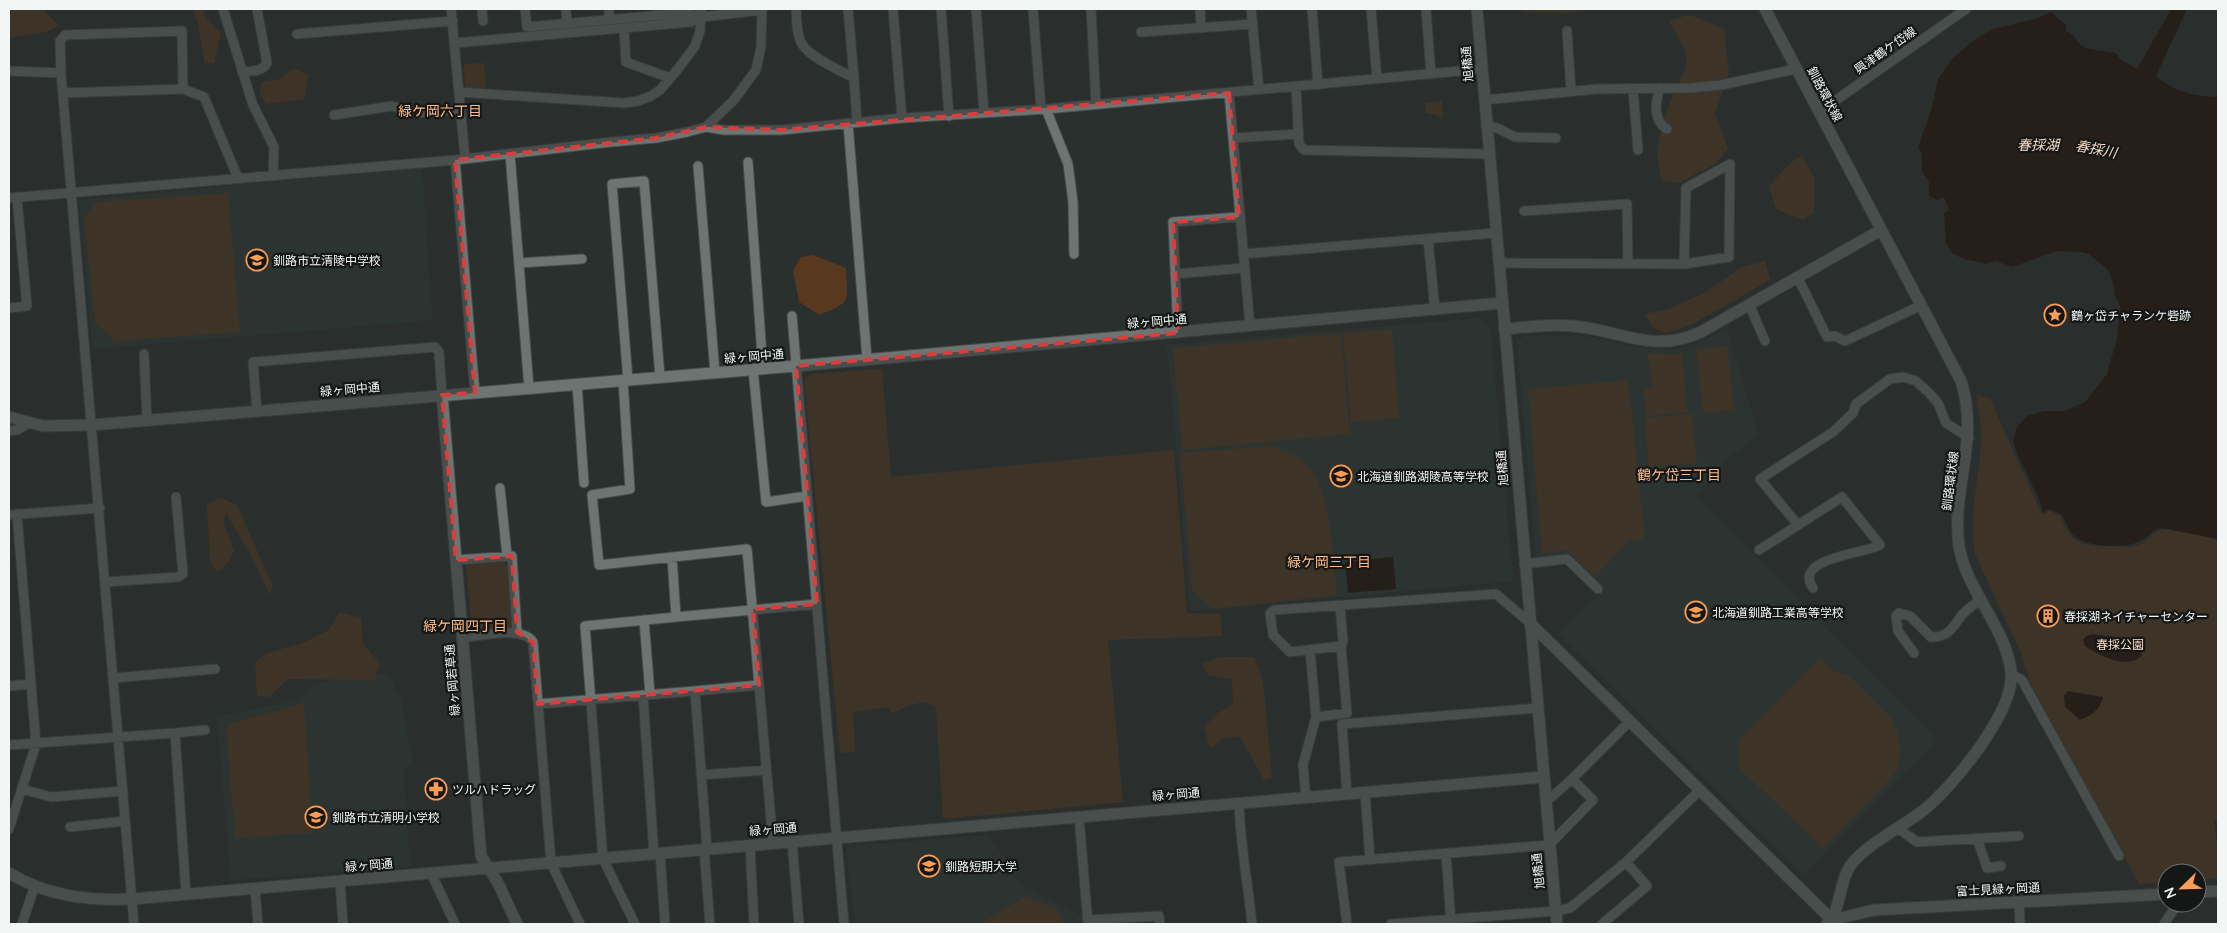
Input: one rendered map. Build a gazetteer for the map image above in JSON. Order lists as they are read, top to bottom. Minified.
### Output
{"streets":{"street":["興津鶴ケ岱線","旭橋通","釧路環状線","緑ヶ岡中通","緑ヶ岡若草通","緑ヶ岡通","富士見緑ヶ岡通"]},"crossings":[["興津鶴ケ岱線","釧路環状線"],["旭橋通","緑ヶ岡中通"],["旭橋通","緑ヶ岡通"],["釧路環状線","富士見緑ヶ岡通"],["緑ヶ岡中通","緑ヶ岡若草通"],["緑ヶ岡若草通","緑ヶ岡通"]],"districts":["緑ケ岡六丁目","鶴ケ岱三丁目","緑ケ岡三丁目","緑ケ岡四丁目"],"water":["春採湖","春採川"],"parks":["春採公園"],"places":{"school or university":["釧路市立清陵中学校","北海道釧路湖陵高等学校","北海道釧路工業高等学校","釧路市立清明小学校","釧路短期大学"],"place":["鶴ヶ岱チャランケ砦跡"],"building":["春採湖ネイチャーセンター"],"pharmacy":["ツルハドラッグ"]},"north":"bottom left"}
